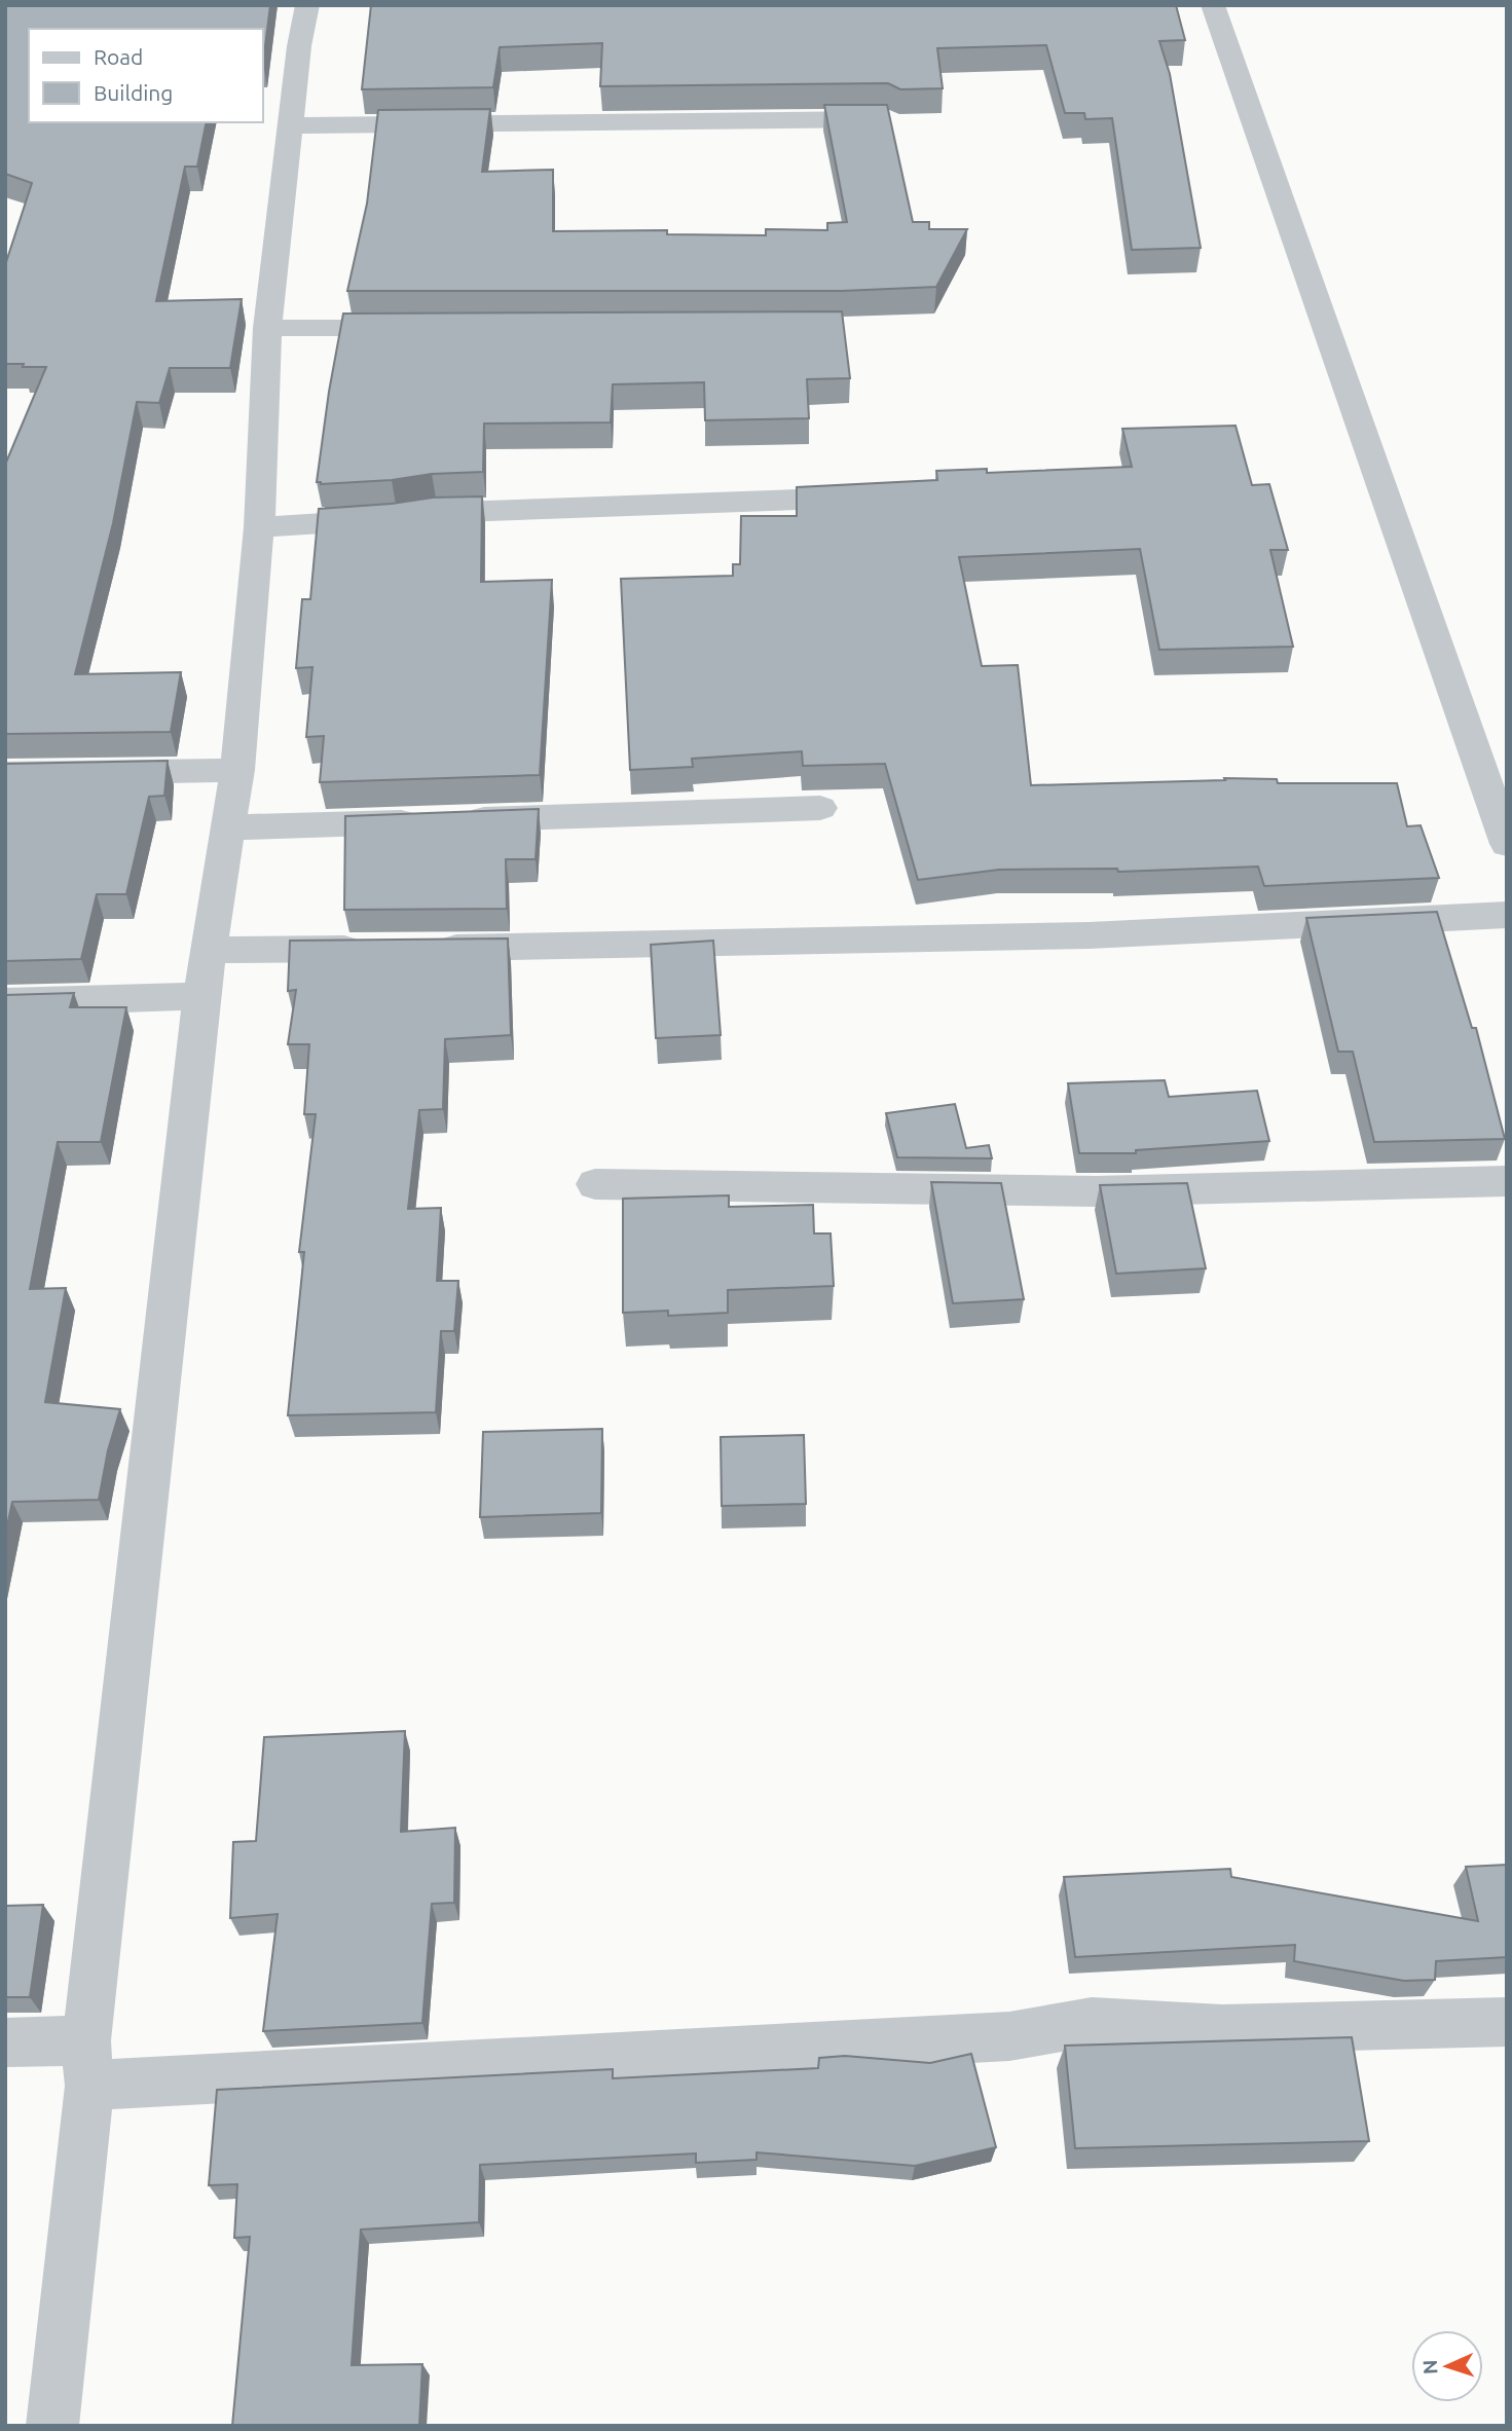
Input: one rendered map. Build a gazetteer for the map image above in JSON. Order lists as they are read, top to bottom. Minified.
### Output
{"legend":["Road","Building"],"north":"left"}
